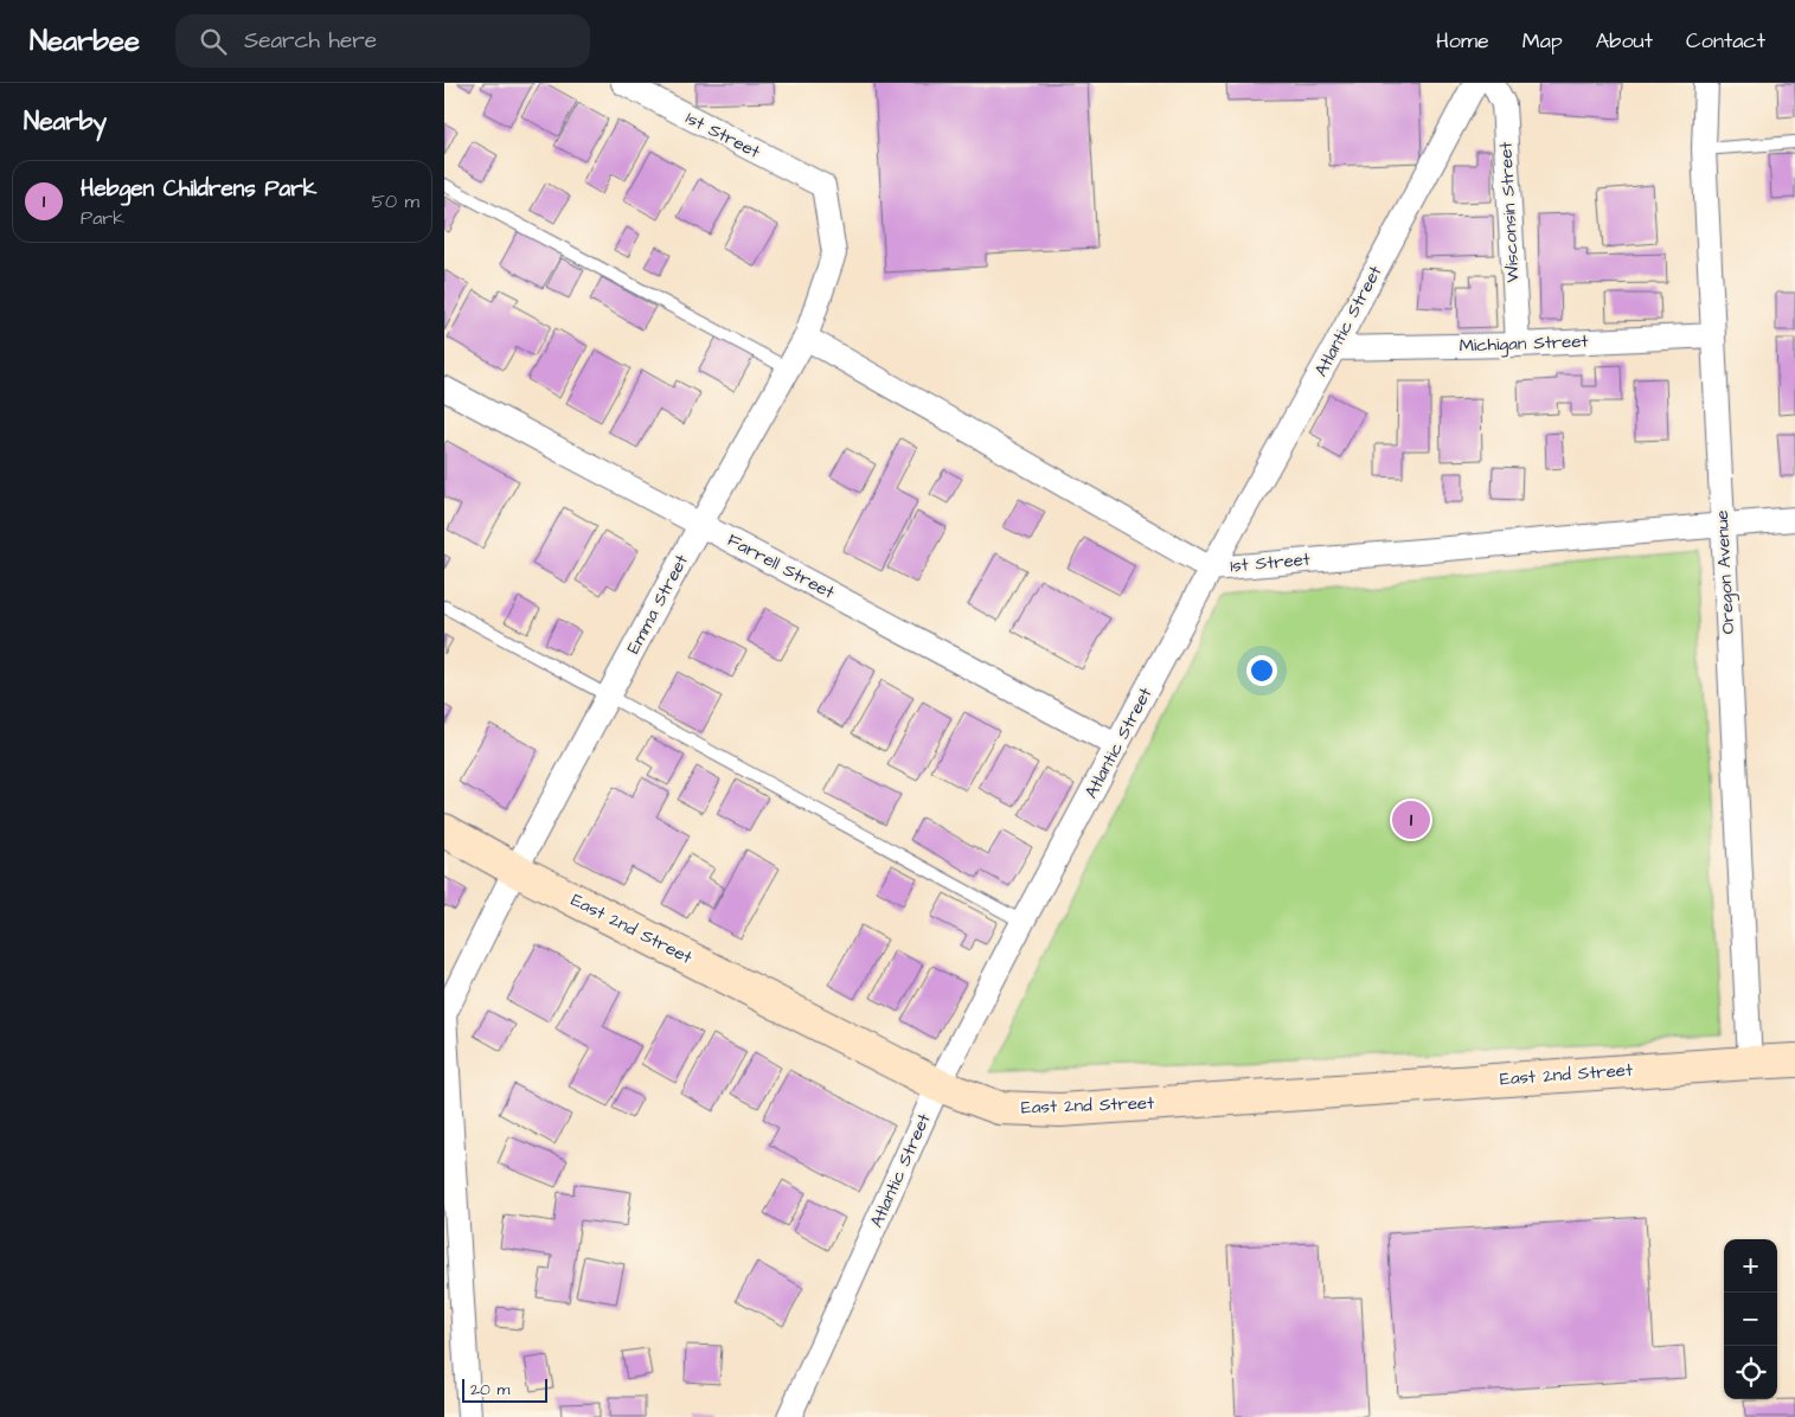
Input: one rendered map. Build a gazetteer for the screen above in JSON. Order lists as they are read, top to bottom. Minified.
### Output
{"streets":{"street":["1st Street","Wisconsin Street","Atlantic Street","Michigan Street","Farrell Street","Oregon Avenue","Emma Street","East 2nd Street"]},"crossings":[["1st Street","Atlantic Street"],["1st Street","Oregon Avenue"],["1st Street","Emma Street"],["Wisconsin Street","Michigan Street"],["Atlantic Street","Michigan Street"],["Atlantic Street","Farrell Street"],["Atlantic Street","East 2nd Street"],["Michigan Street","Oregon Avenue"],["Farrell Street","Emma Street"],["Oregon Avenue","East 2nd Street"],["Emma Street","East 2nd Street"]],"scale_bar":"20 m","page":{"header":"Nearbee","search":"Search here","nav":["Home","Map","About","Contact"],"heading":"Nearby","list":[{"mark":"1","name":"Hebgen Childrens Park","note":"Park","value":"50 m"}],"pins":"1","map_buttons":["+","−"],"scale":"20 m"}}
